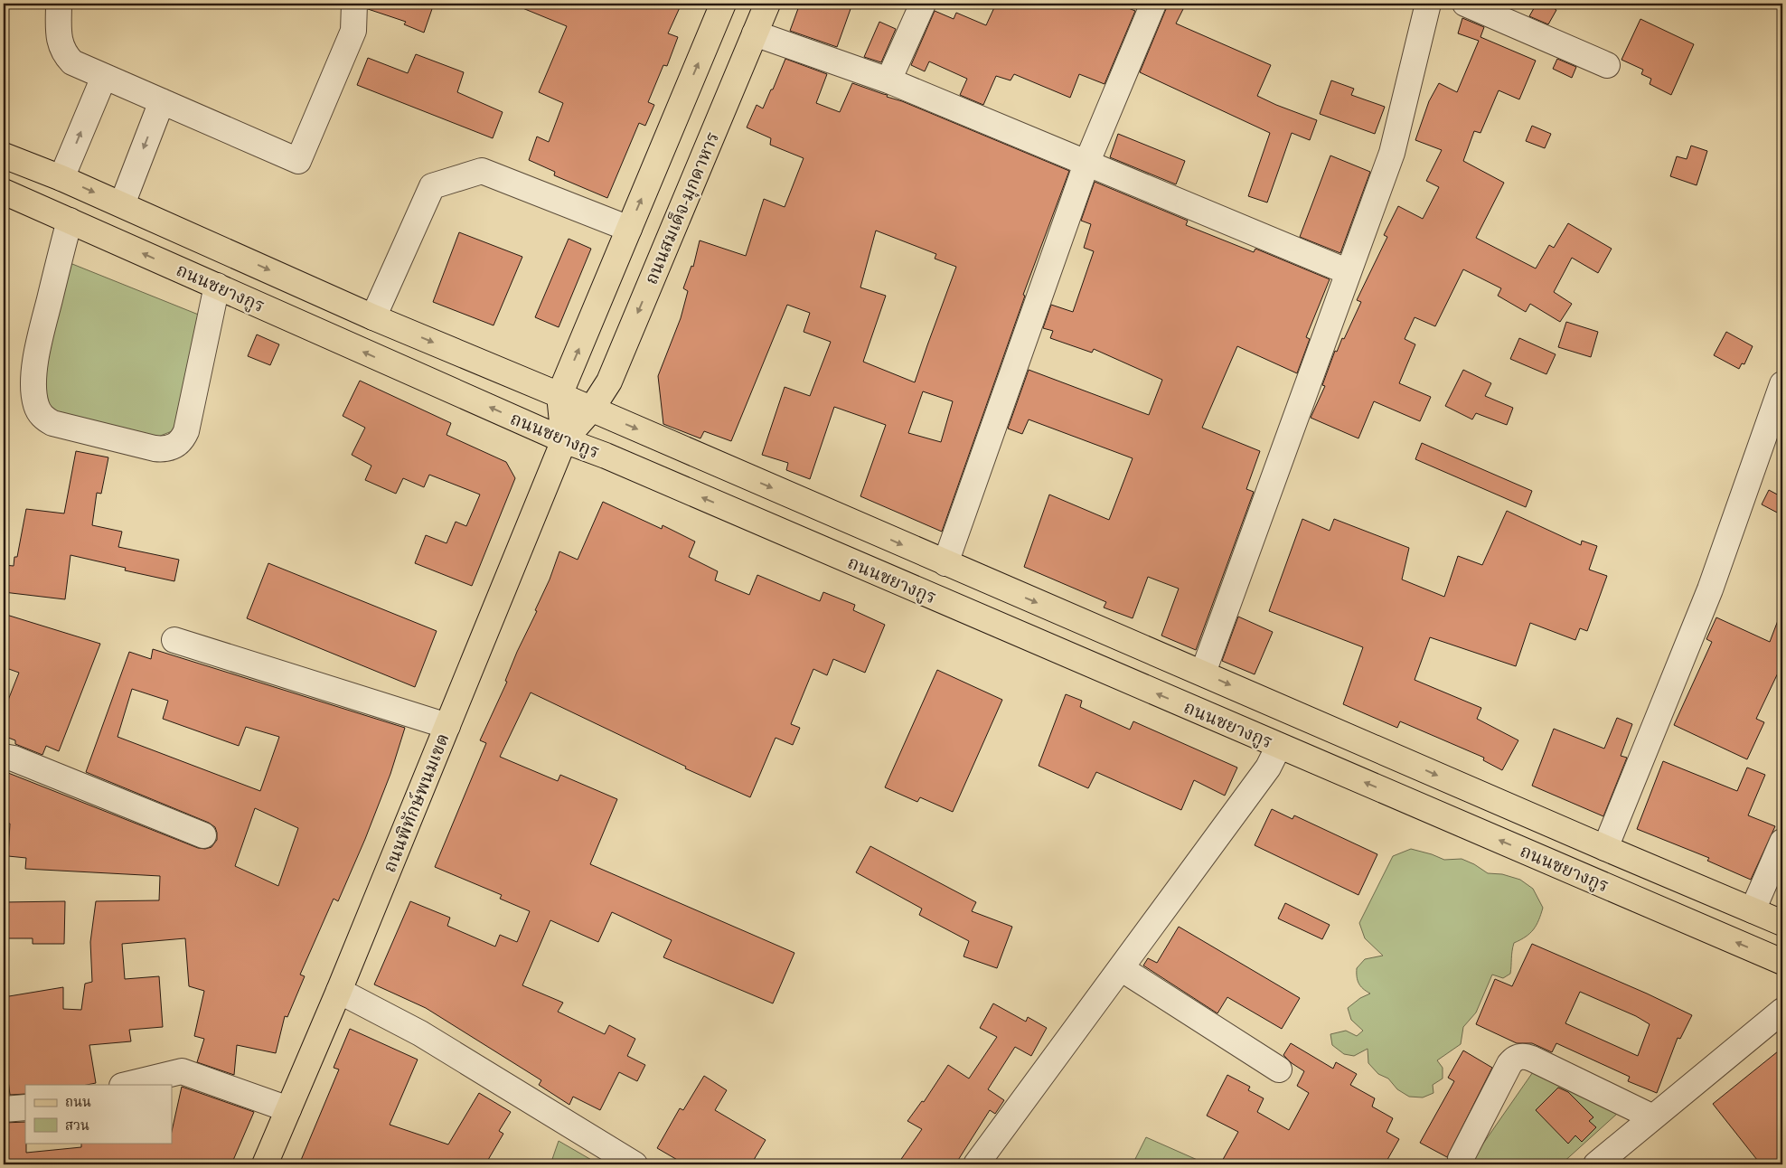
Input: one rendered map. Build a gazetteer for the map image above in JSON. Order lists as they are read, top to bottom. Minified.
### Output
{"streets":{"main road":["ถนนสมเด็จ-มุกดาหาร","ถนนชยางกูร","ถนนพิทักษ์พนมเขต"]},"crossings":[["ถนนสมเด็จ-มุกดาหาร","ถนนชยางกูร"],["ถนนสมเด็จ-มุกดาหาร","ถนนพิทักษ์พนมเขต"],["ถนนชยางกูร","ถนนพิทักษ์พนมเขต"]],"legend":["ถนน","สวน"]}
